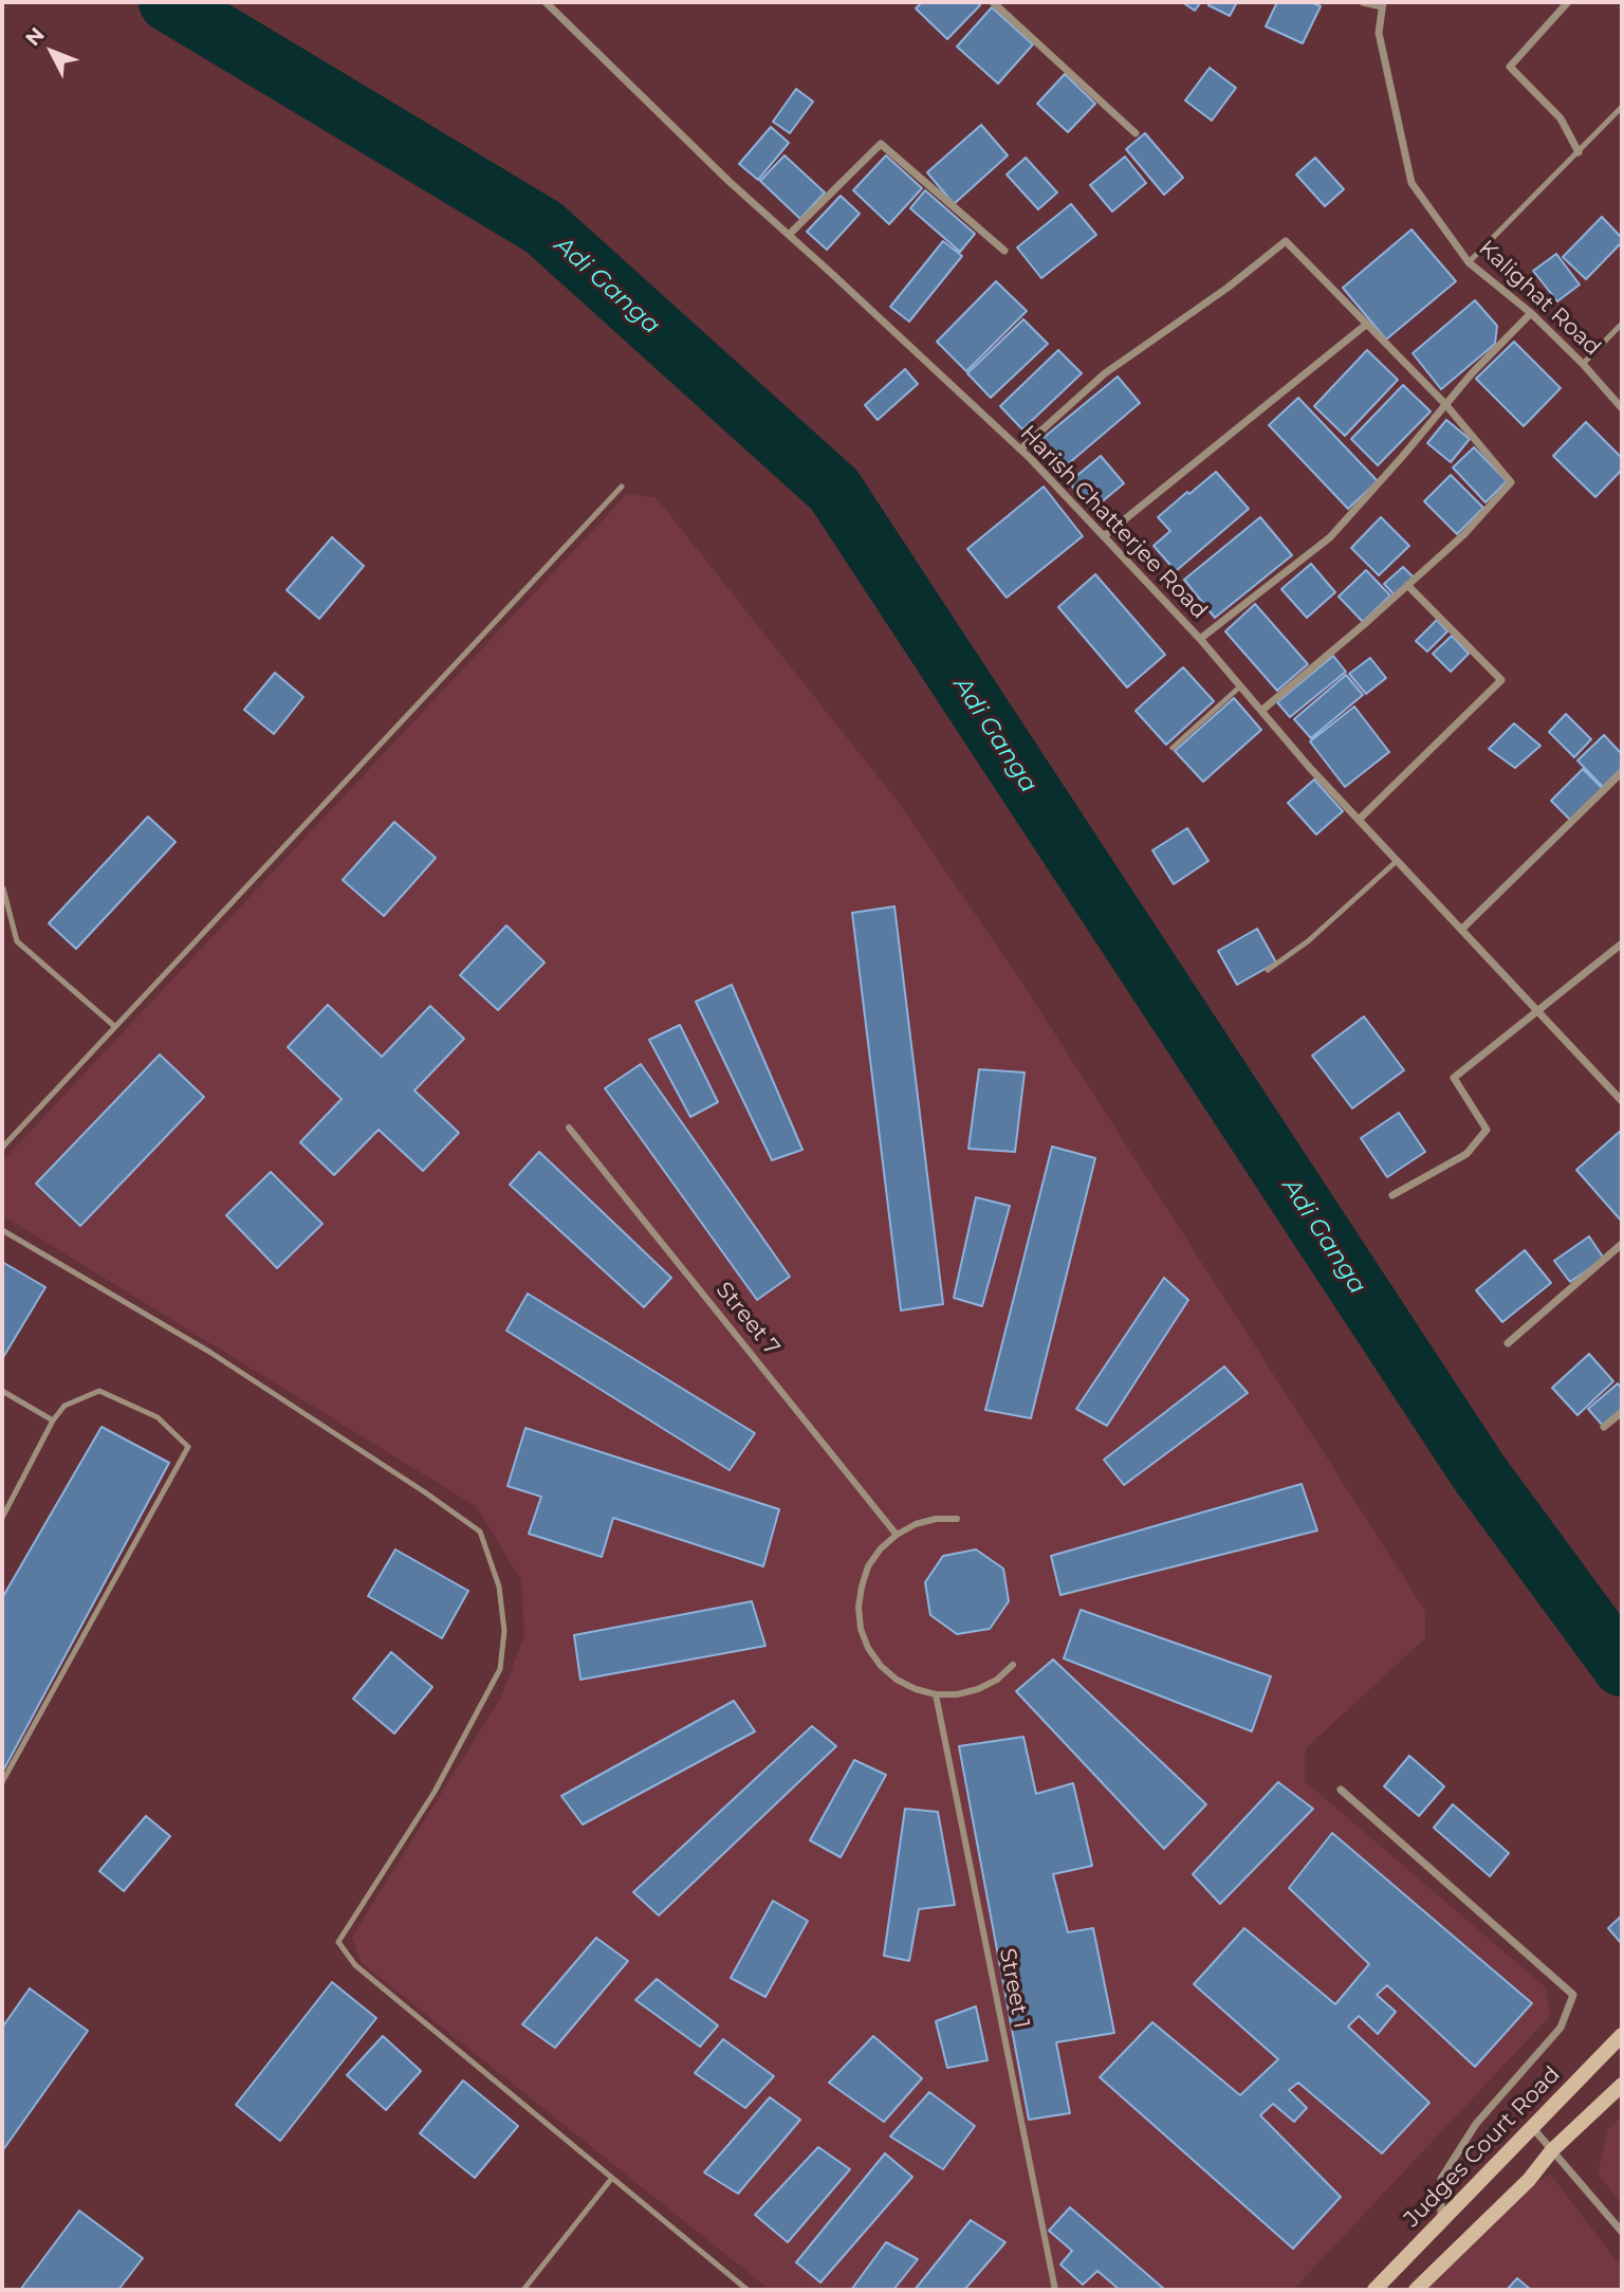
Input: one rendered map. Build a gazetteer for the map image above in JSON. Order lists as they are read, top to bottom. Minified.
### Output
{"streets":{"main road":["Judges Court Road"],"street":["Kalighat Road","Harish Chatterjee Road","Street 7","Street 1"]},"water":["Adi Ganga"],"north":"top left"}
